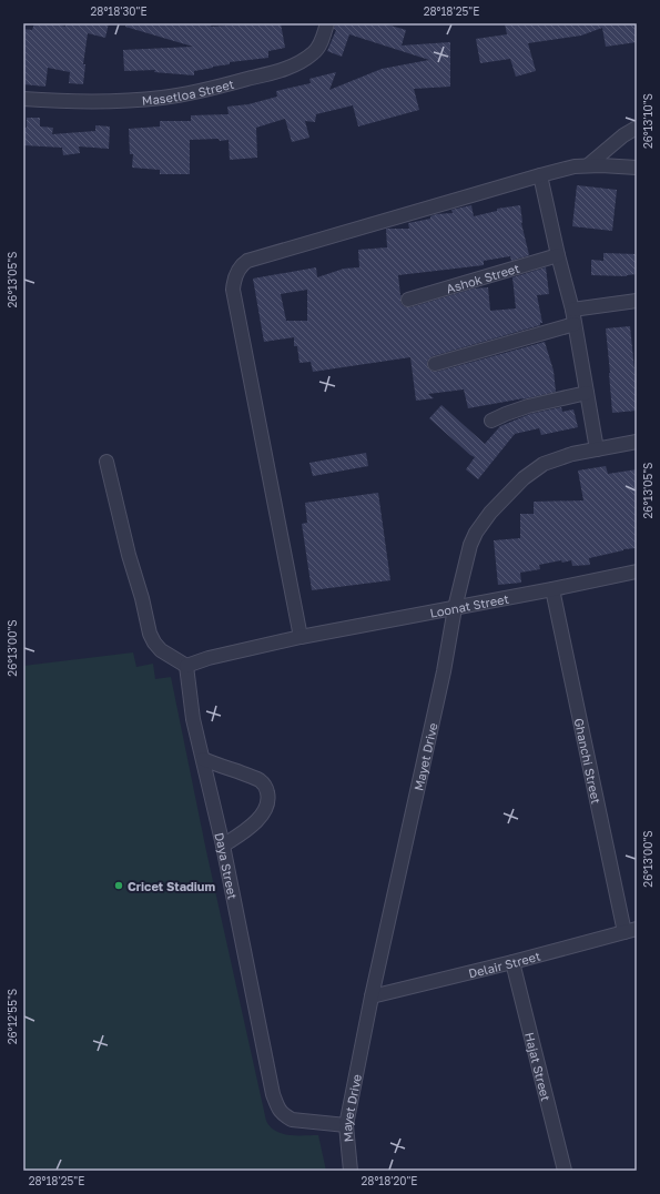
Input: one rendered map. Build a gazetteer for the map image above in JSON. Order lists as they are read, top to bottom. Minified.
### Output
{"streets":{"street":["Masetloa Street","Ashok Street","Loonat Street","Mayet Drive","Ghanchi Street","Daya Street","Delair Street","Hajat Street"]},"crossings":[["Loonat Street","Mayet Drive"],["Loonat Street","Ghanchi Street"],["Mayet Drive","Daya Street"],["Mayet Drive","Delair Street"],["Ghanchi Street","Delair Street"],["Delair Street","Hajat Street"]],"places":["Cricet Stadium"],"coordinates":["28°18'30\"E","28°18'25\"E","26°13'10\"S","26°13'05\"S","26°13'00\"S","26°12'55\"S","28°18'20\"E"]}
